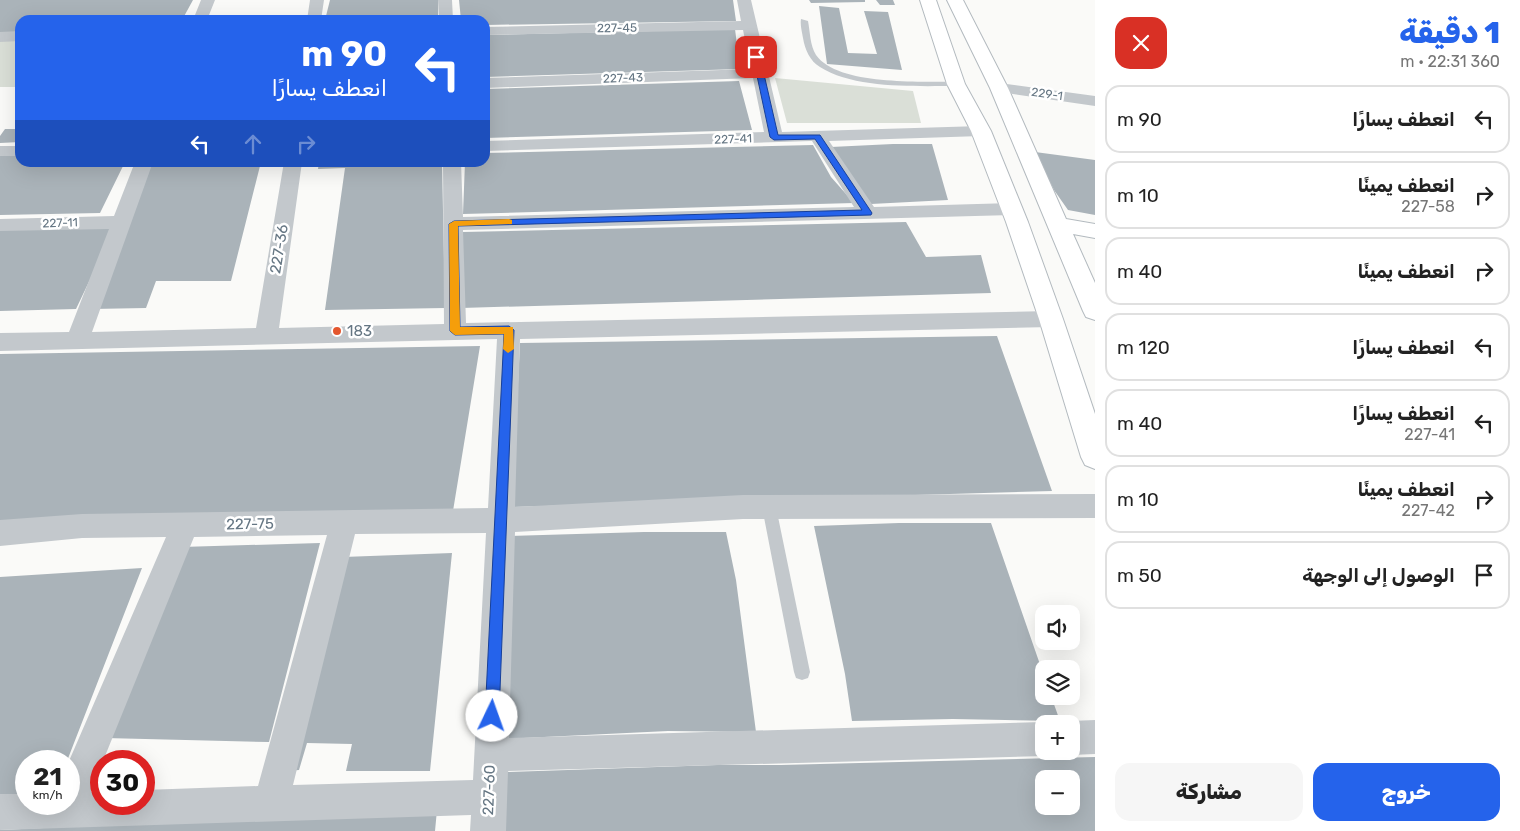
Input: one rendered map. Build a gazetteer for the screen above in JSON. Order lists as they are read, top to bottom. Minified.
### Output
{"streets":{"street":["227-45","227-43","229-1","227-41","227-11","227-36","227-75","227-60"]},"crossings":[["227-75","227-60"]],"places":["183"],"page":{"heading":["1 دقيقة","360 m · 22:31"],"turn":["90 m","انعطف يسارًا"],"list":[{"name":"انعطف يسارًا","value":"90 m"},{"name":"انعطف يمينًا","note":"227-58","value":"10 m"},{"name":"انعطف يمينًا","value":"40 m"},{"name":"انعطف يسارًا","value":"120 m"},{"name":"انعطف يسارًا","note":"227-41","value":"40 m"},{"name":"انعطف يمينًا","note":"227-42","value":"10 m"},{"name":"الوصول إلى الوجهة","value":"50 m"}],"map_buttons":["+","−"],"speed":"21 km/h","limit":"30","buttons":["خروج","مشاركة"]}}
